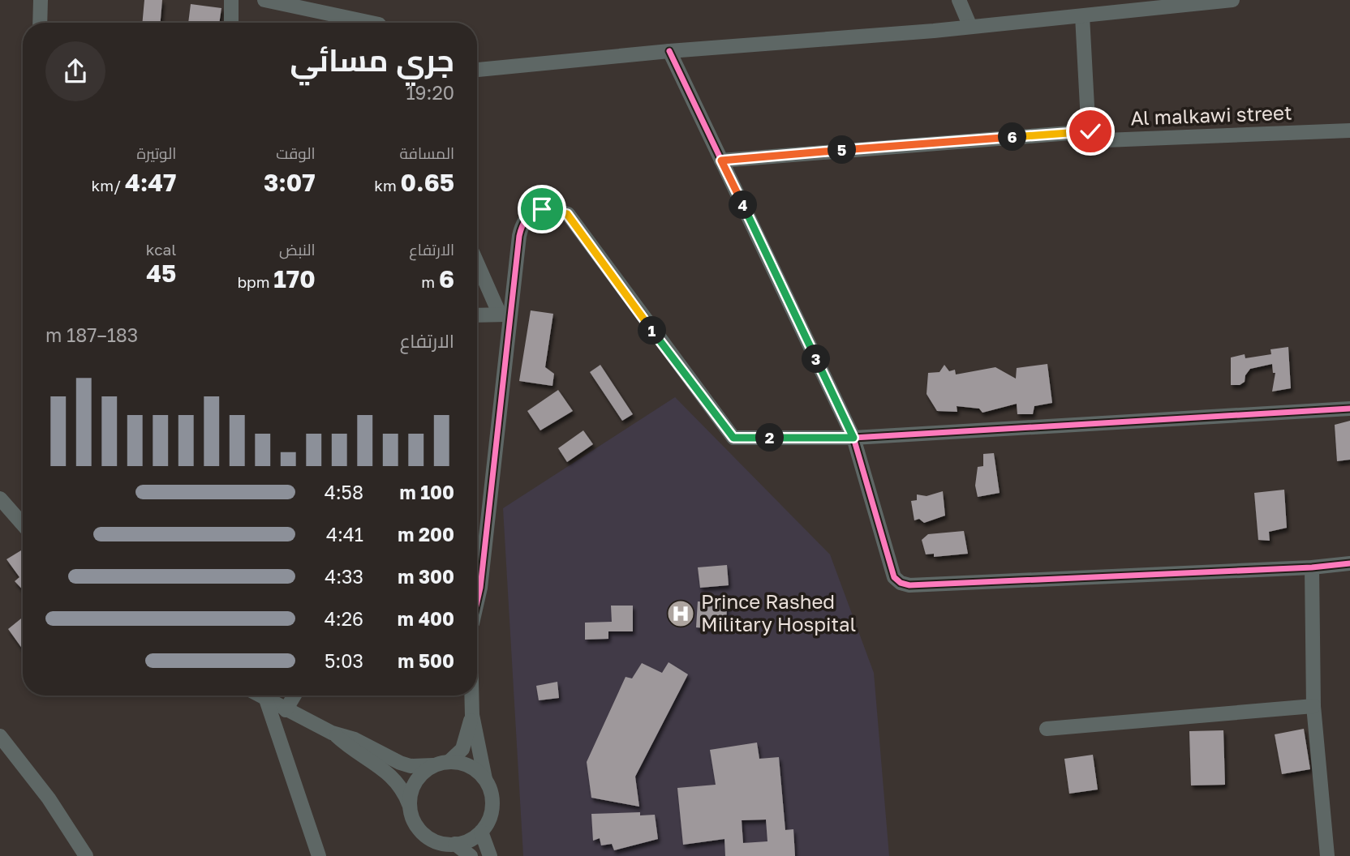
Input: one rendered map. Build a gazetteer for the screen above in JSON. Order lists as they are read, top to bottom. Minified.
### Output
{"streets":{"street":["Al malkawi street"]},"places":{"hospital":["Prince Rashed Military Hospital"]},"page":{"heading":["جري مسائي","19:20"],"stats":[["المسافة","0.65 km"],["الوقت","3:07"],["الوتيرة","4:47 /km"],["الارتفاع","6 m"],["النبض","170 bpm"],["kcal","45"]],"pins":["6","5","4","1","3","2"],"chart":["الارتفاع","183–187 m"],"list":[{"name":"100 m","note":"4:58"},{"name":"200 m","note":"4:41"},{"name":"300 m","note":"4:33"},{"name":"400 m","note":"4:26"},{"name":"500 m","note":"5:03"}]}}
